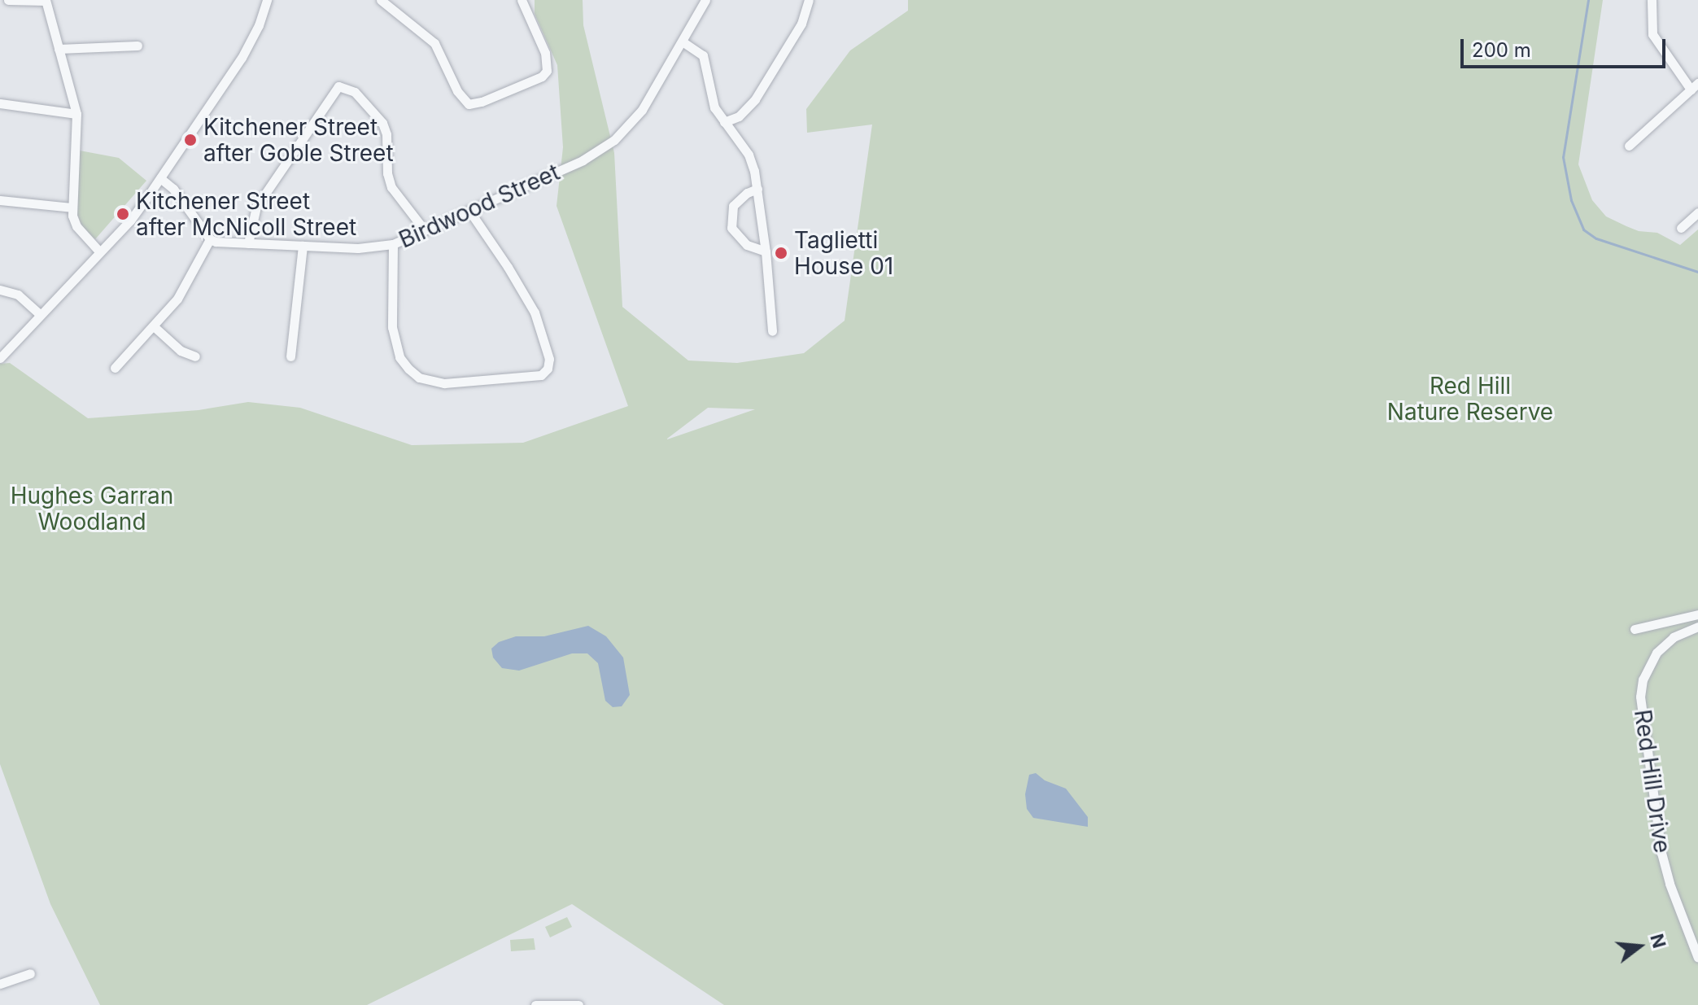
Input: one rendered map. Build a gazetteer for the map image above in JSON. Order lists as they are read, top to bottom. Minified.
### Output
{"streets":{"street":["Birdwood Street","Red Hill Drive"]},"parks":["Red Hill Nature Reserve","Hughes Garran Woodland"],"places":["Kitchener Street after Goble Street","Kitchener Street after McNicoll Street","Taglietti House 01"],"scale_bar":"200 m","north":"right"}
